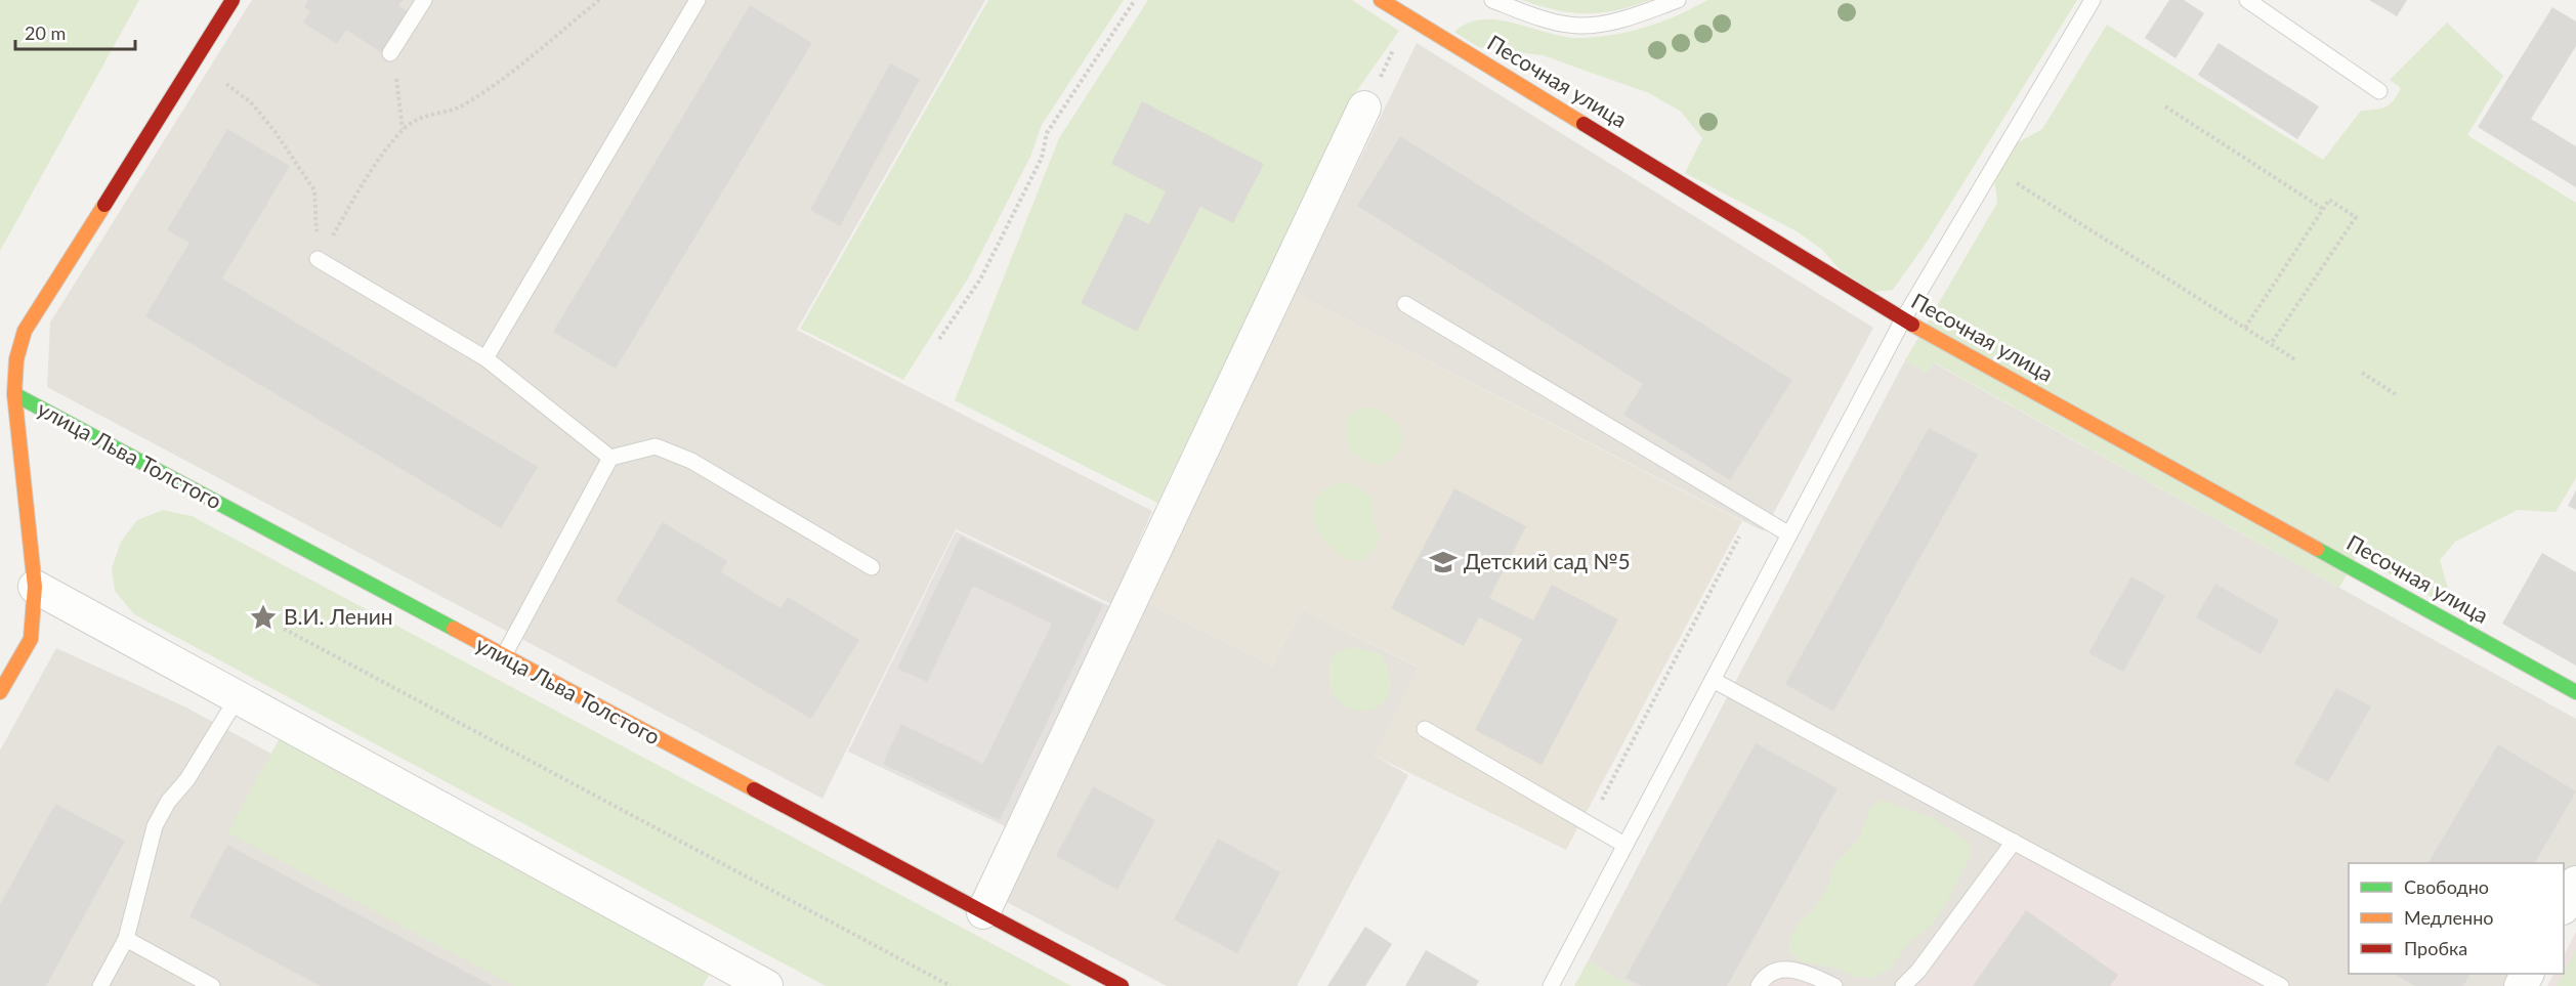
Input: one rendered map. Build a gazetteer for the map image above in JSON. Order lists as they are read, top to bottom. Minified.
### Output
{"streets":{"street":["Песочная улица","улица Льва Толстого"]},"places":{"school or university":["Детский сад №5"],"place":["В.И. Ленин"]},"legend":["Свободно","Медленно","Пробка"],"scale_bar":"20 m"}
